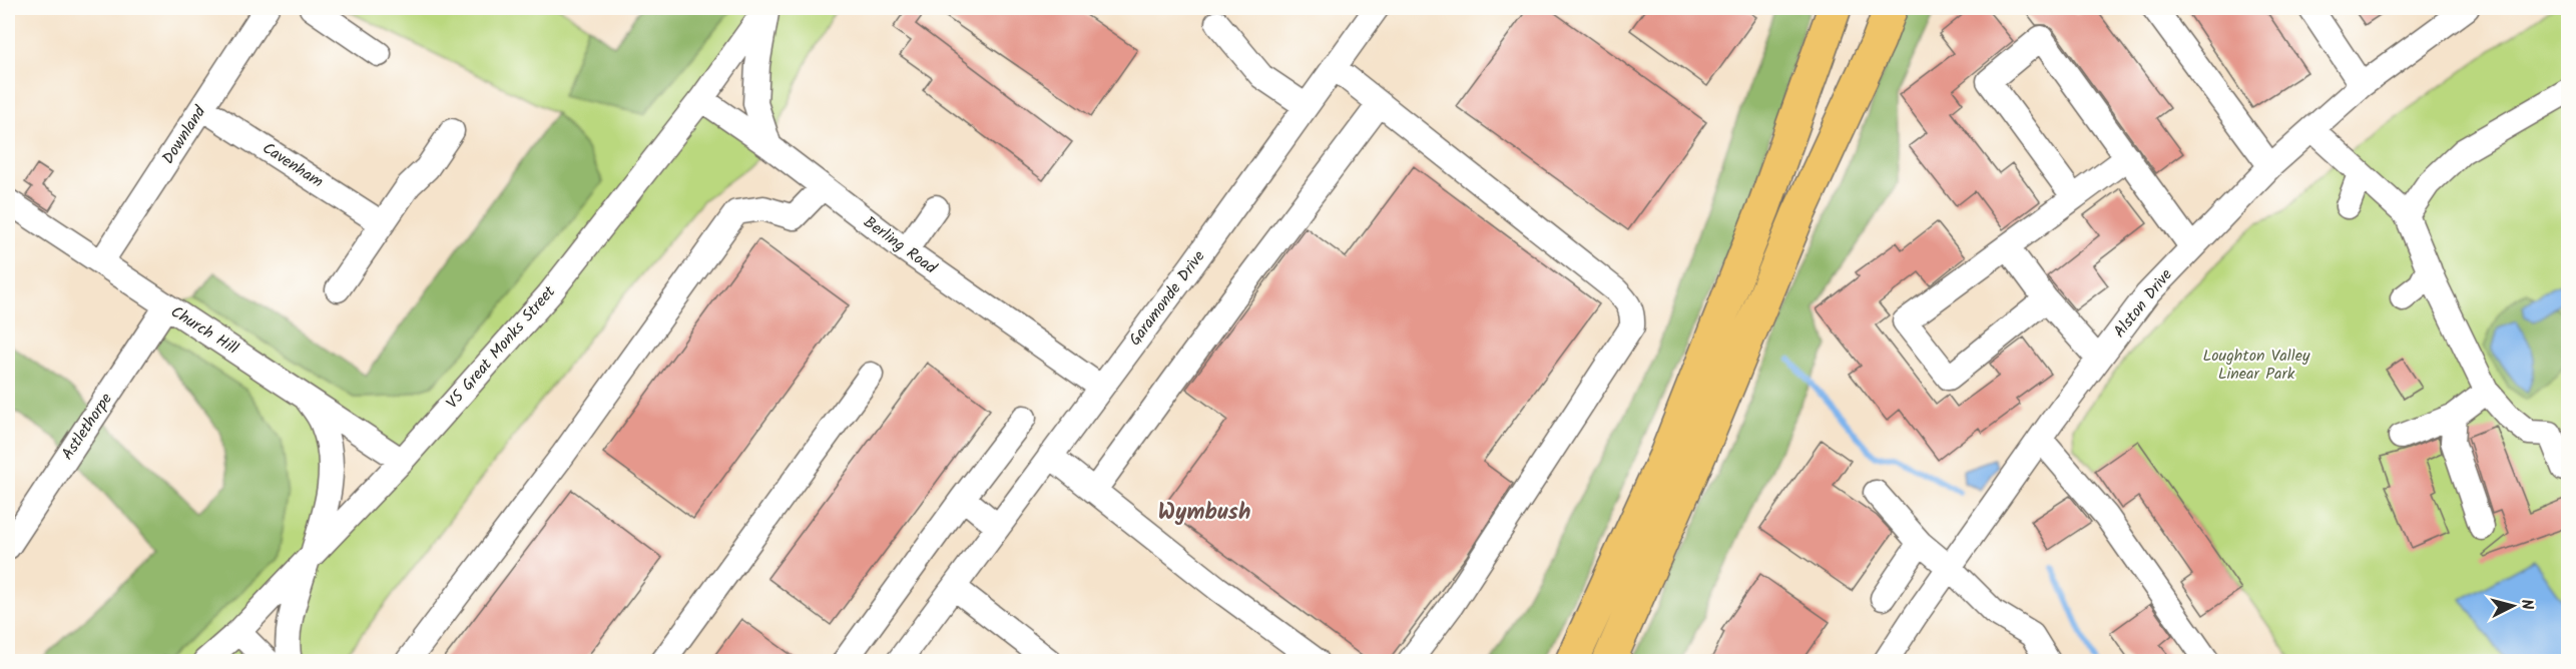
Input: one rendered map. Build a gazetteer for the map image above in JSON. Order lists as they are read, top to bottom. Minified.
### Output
{"streets":{"street":["Downland","Cavenham","Berling Road","Garamonde Drive","Alston Drive","Church Hill","V5 Great Monks Street","Astlethorpe"]},"crossings":[["Downland","Cavenham"],["Downland","Church Hill"],["Berling Road","Garamonde Drive"],["Berling Road","V5 Great Monks Street"],["Church Hill","V5 Great Monks Street"],["Church Hill","Astlethorpe"]],"districts":["Wymbush"],"parks":["Loughton Valley Linear Park"],"north":"right"}
